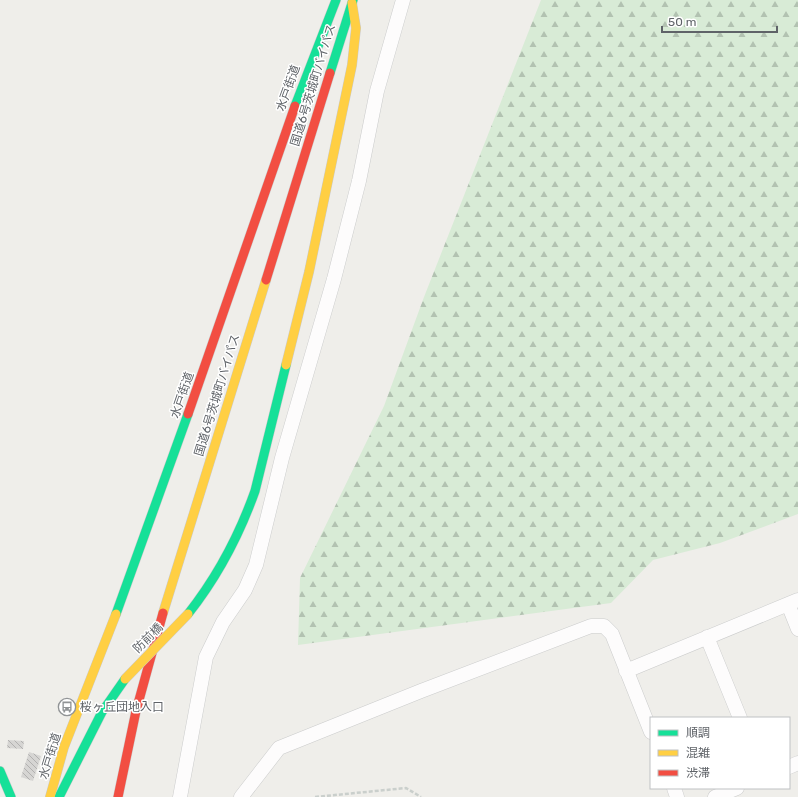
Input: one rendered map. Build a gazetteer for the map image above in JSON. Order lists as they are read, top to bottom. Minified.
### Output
{"streets":{"main road":["国道6号茨城町バイパス","水戸街道","防前橋"]},"crossings":[["国道6号茨城町バイパス","防前橋"],["水戸街道","防前橋"]],"places":{"bus stop":["桜ヶ丘団地入口"]},"legend":["順調","混雑","渋滞"],"scale_bar":"50 m"}
